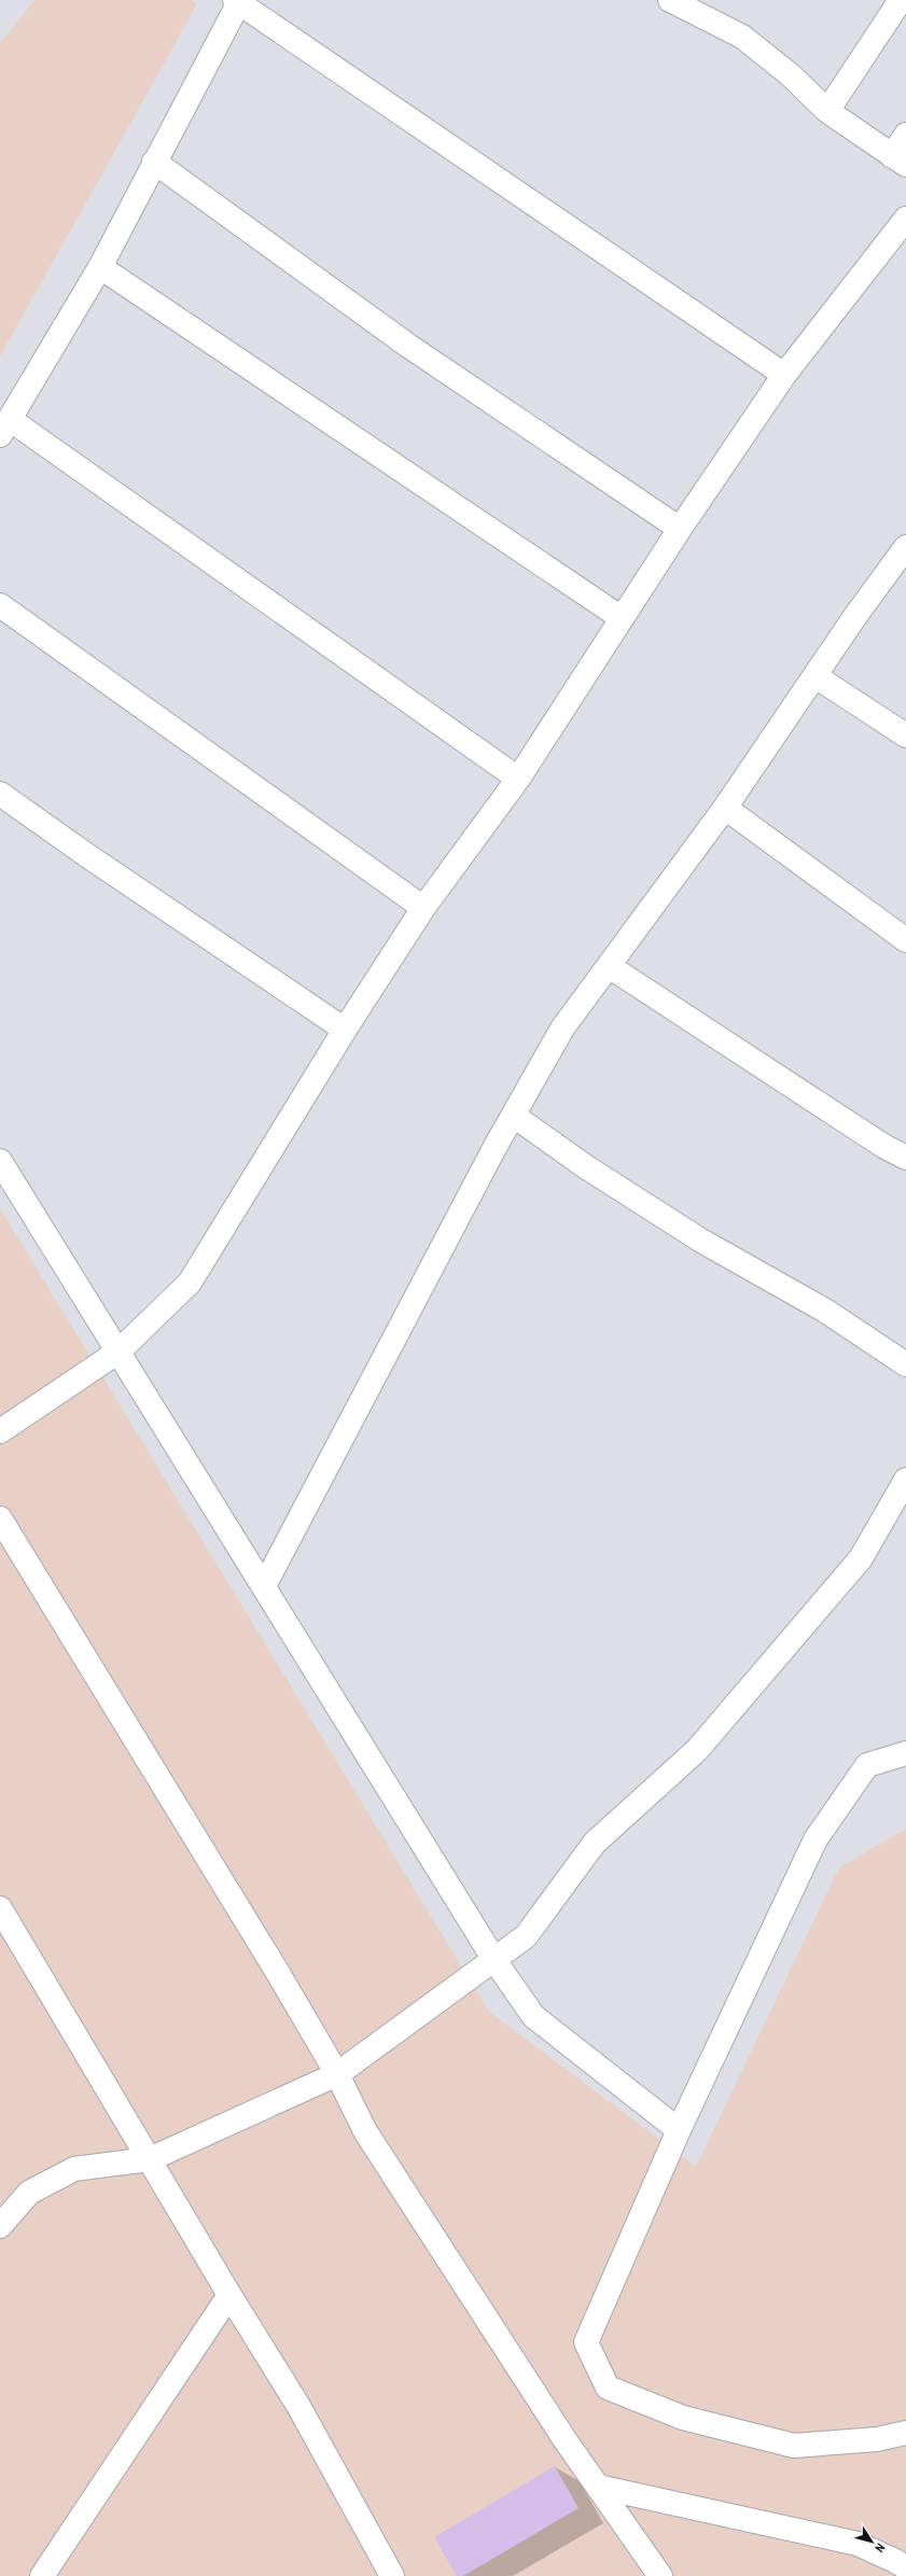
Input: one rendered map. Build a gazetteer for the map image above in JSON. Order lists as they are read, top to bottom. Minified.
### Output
{"north":"bottom right"}
